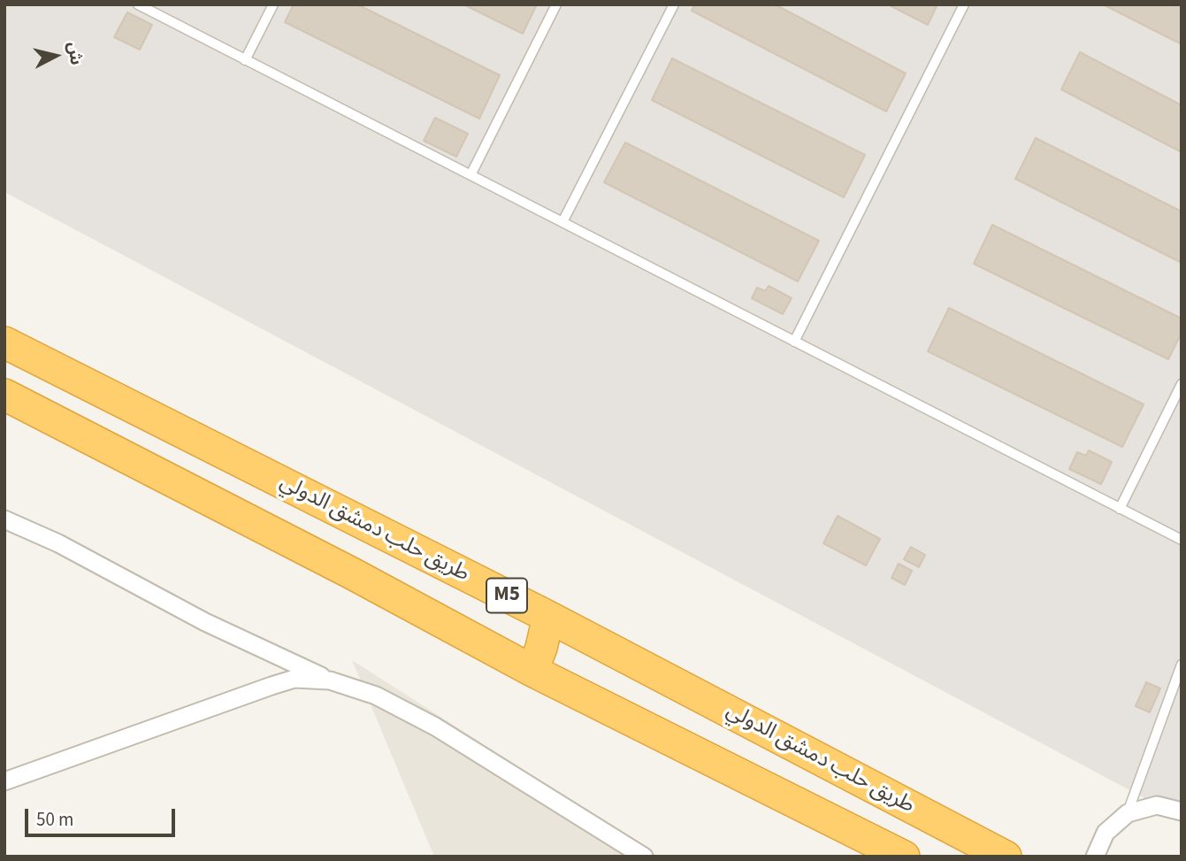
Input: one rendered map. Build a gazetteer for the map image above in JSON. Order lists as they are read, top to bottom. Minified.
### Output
{"streets":{"highway":["طريق حلب دمشق الدولي","M5"]},"scale_bar":"50 m","north":"right"}
